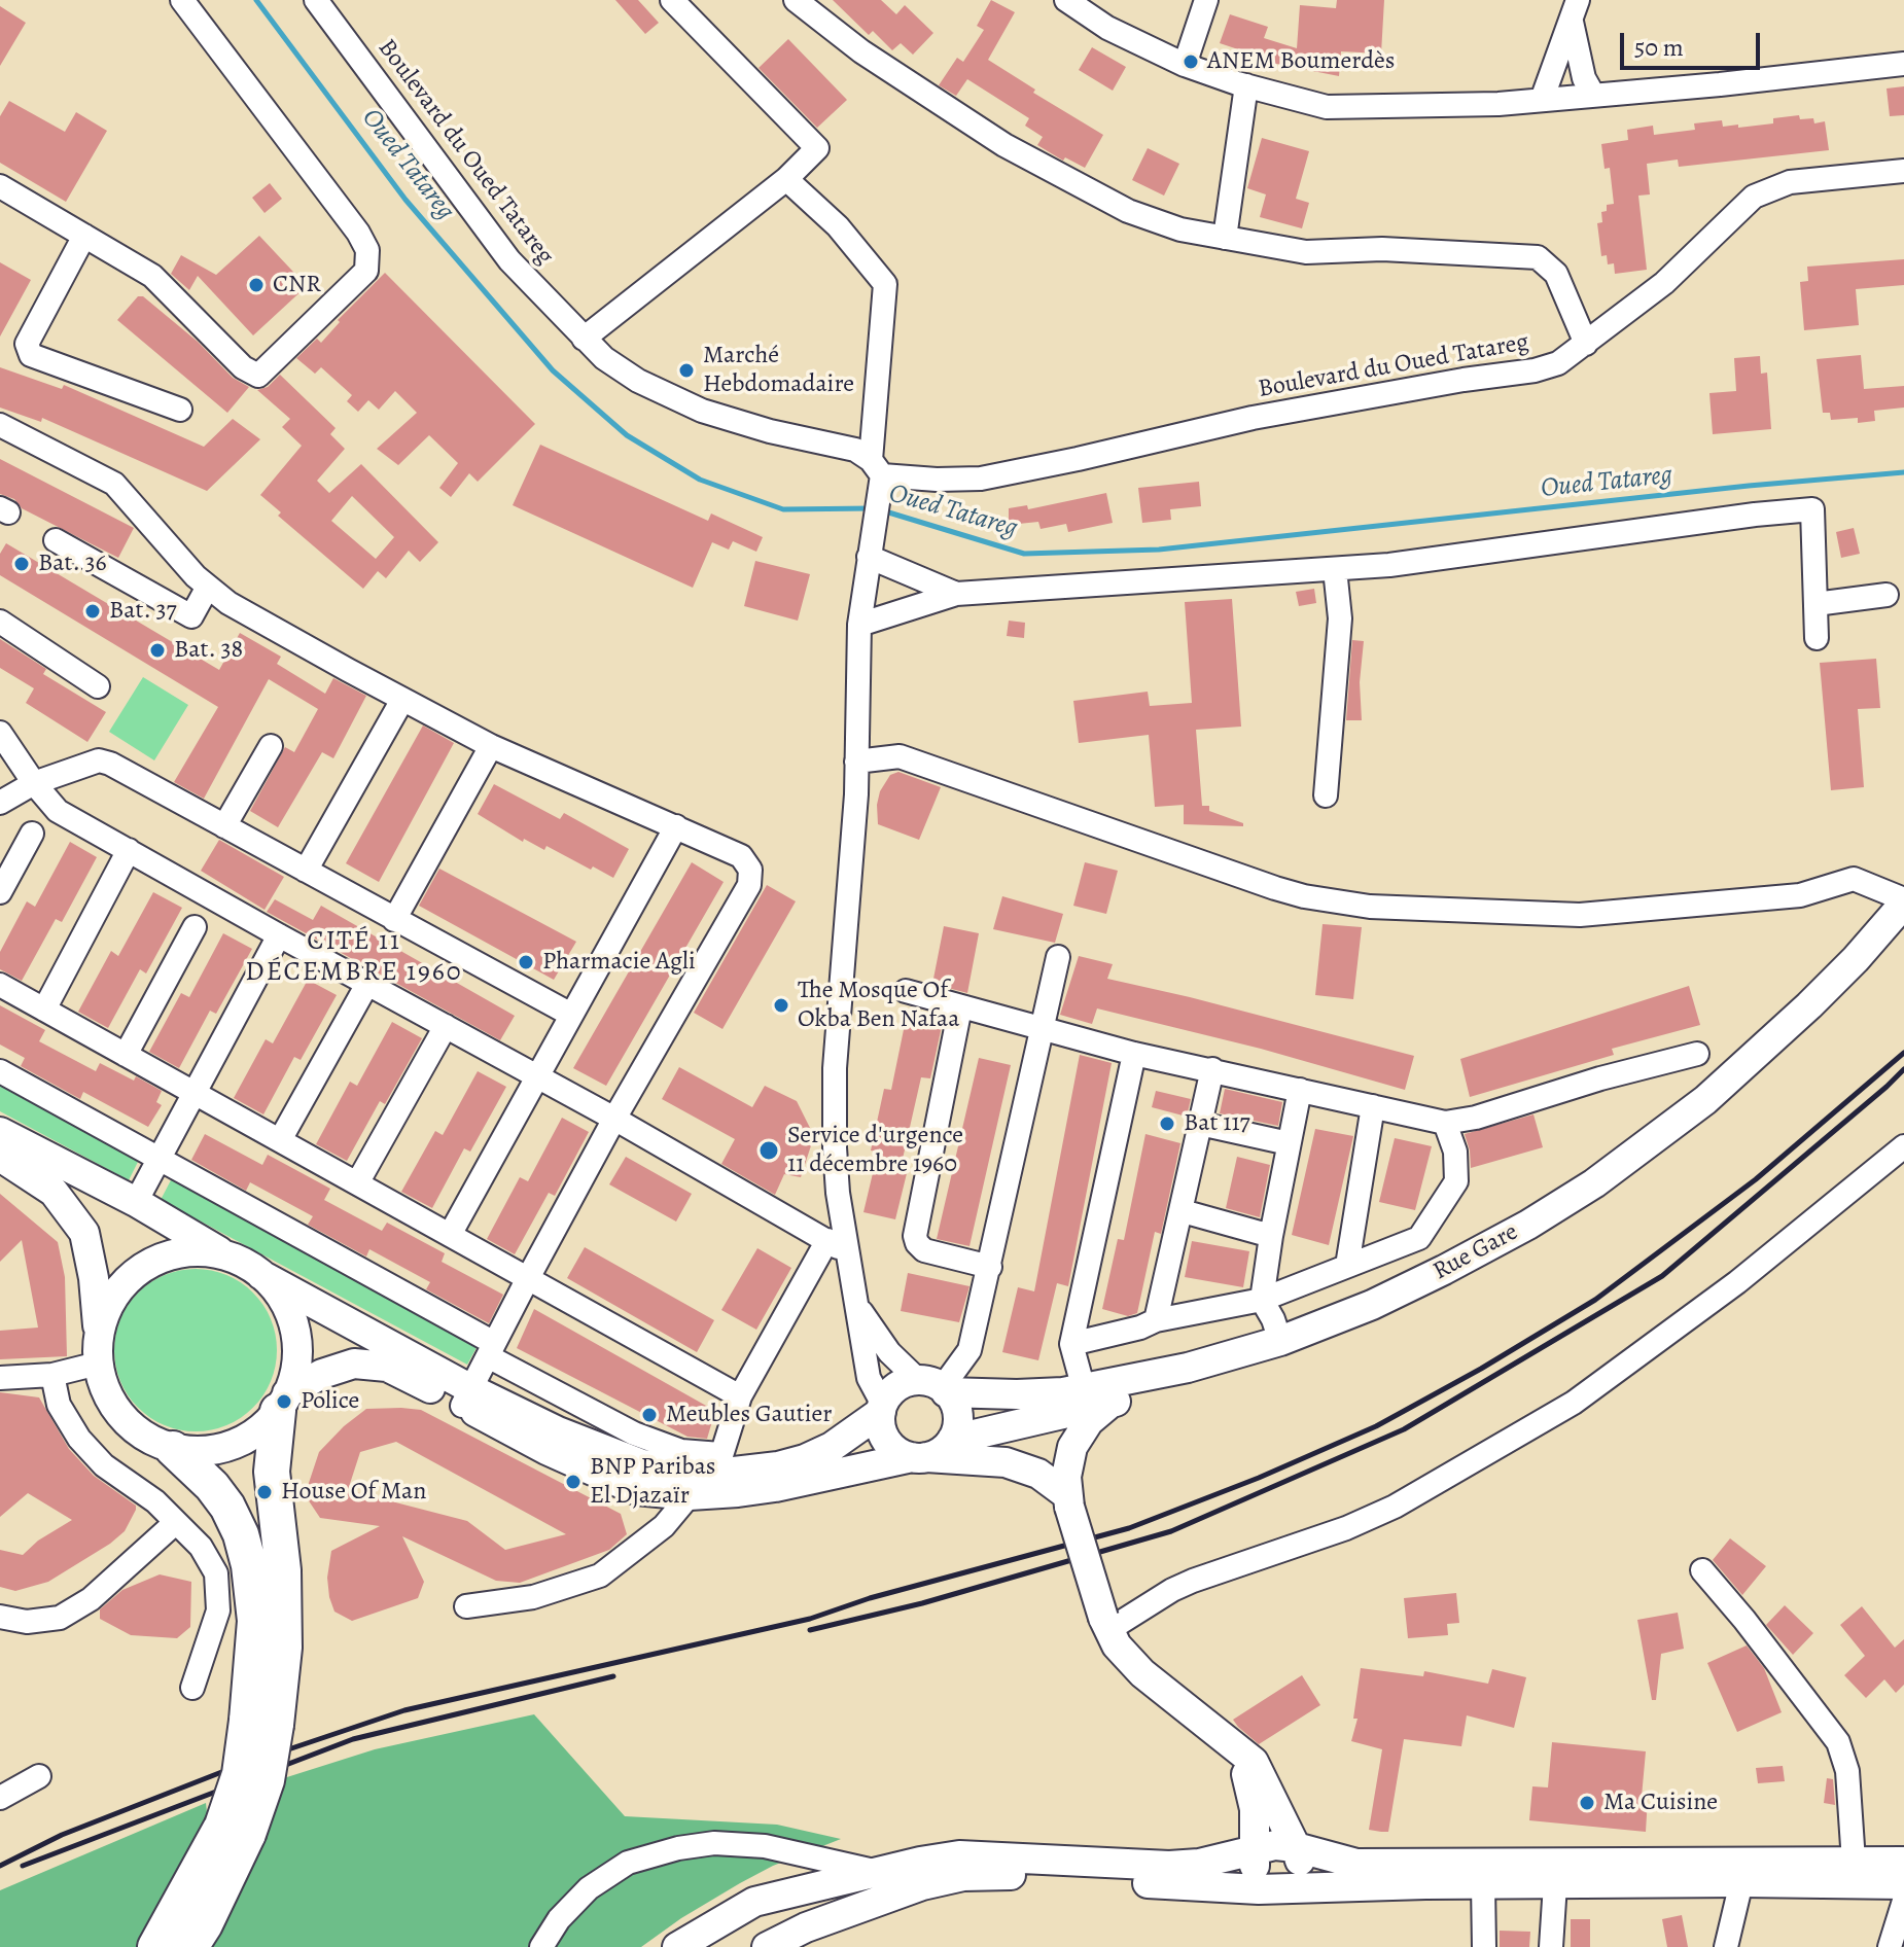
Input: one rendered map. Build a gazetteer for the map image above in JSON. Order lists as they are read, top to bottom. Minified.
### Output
{"streets":{"main road":["Rue Gare"],"street":["Boulevard du Oued Tatareg"]},"districts":["CITÉ 11 DÉCEMBRE 1960"],"water":["Oued Tatareg"],"places":["ANEM Boumerdès","CNR","Marché Hebdomadaire","Bat. 36","Bat. 37","Bat. 38","Pharmacie Agli","The Mosque Of Okba Ben Nafaa","Bat 117","Service d'urgence 11 décembre 1960","Police","Meubles Gautier","BNP Paribas El Djazaïr","House Of Man","Ma Cuisine"],"scale_bar":"50 m"}
